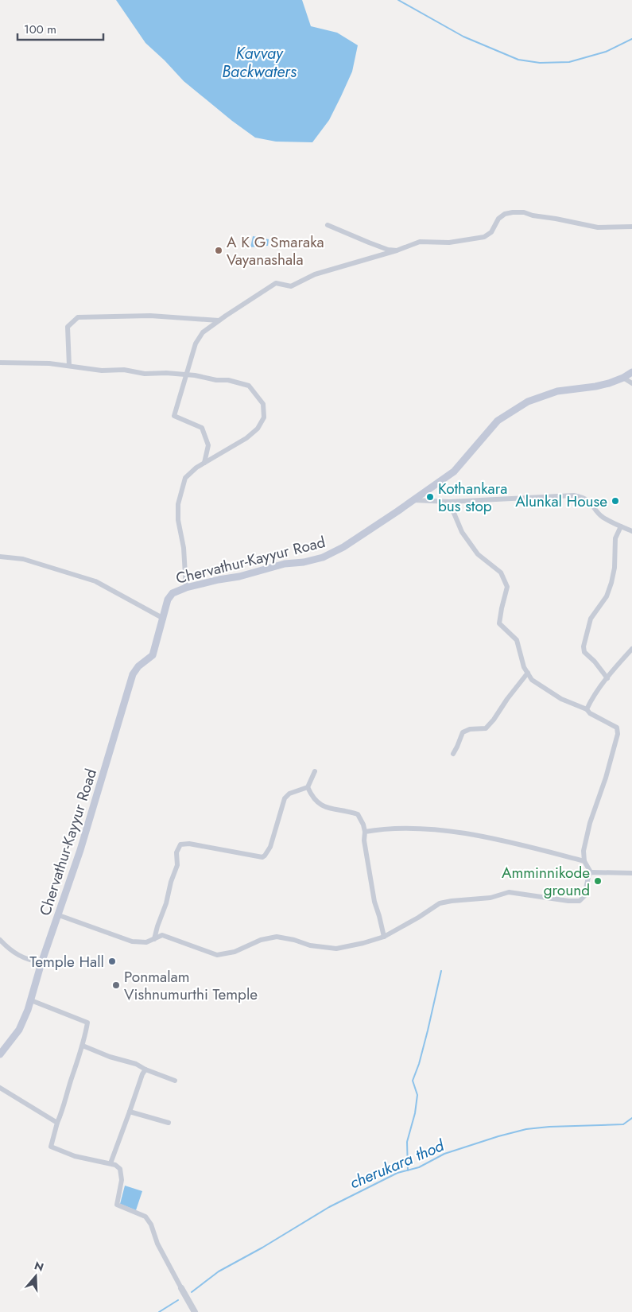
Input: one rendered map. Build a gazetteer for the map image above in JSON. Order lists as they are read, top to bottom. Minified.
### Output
{"streets":{"main road":["Chervathur-Kayyur Road"]},"water":["Kavvay Backwaters","cherukara thod"],"places":["A K G Smaraka Vayanashala","Kothankara bus stop","Alunkal House","Amminnikode ground","Temple Hall","Ponmalam Vishnumurthi Temple"],"scale_bar":"100 m","north":"top"}
